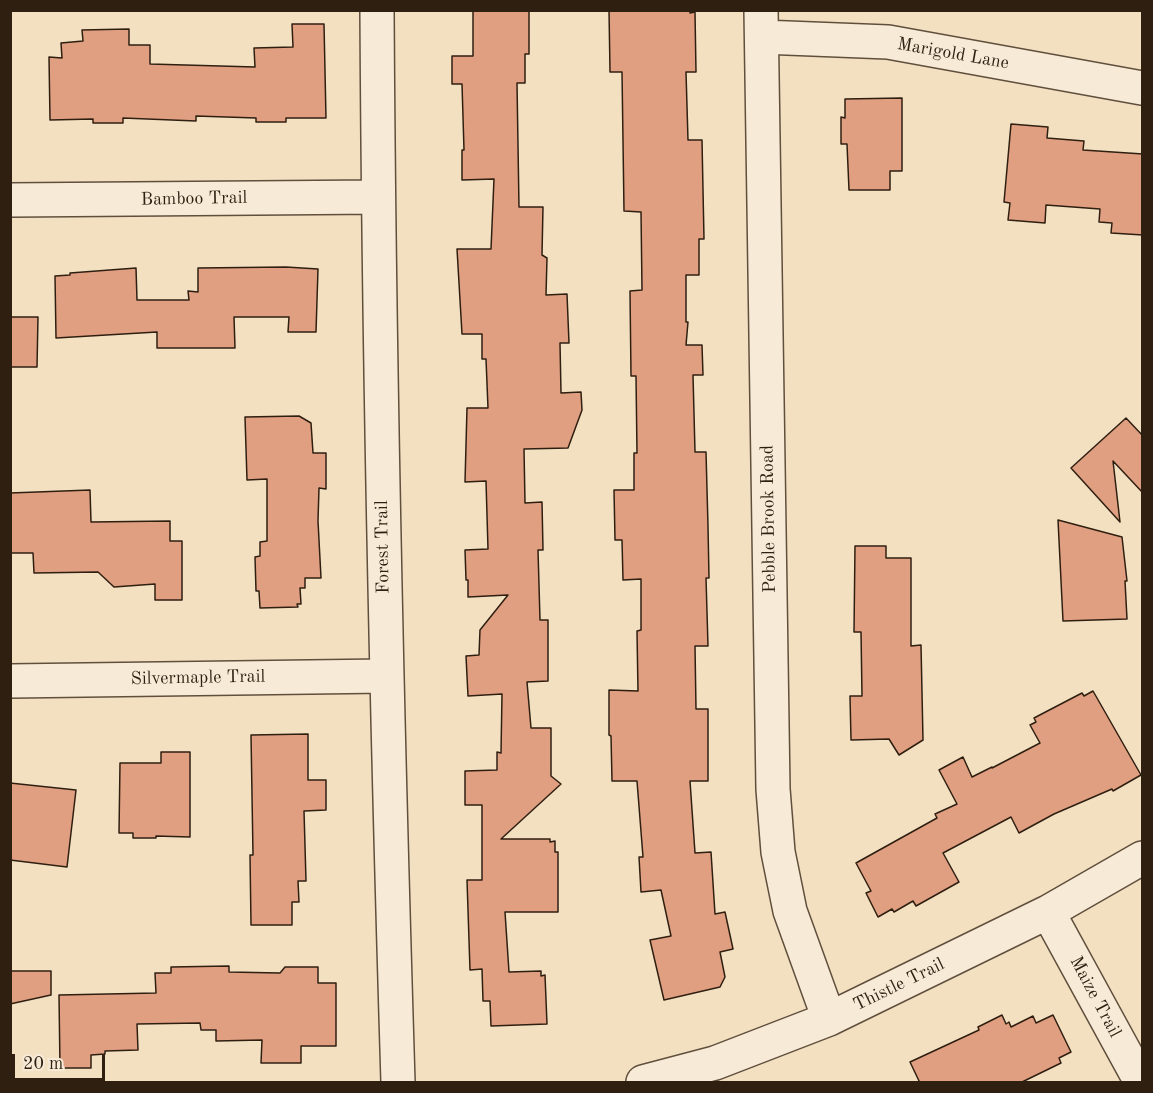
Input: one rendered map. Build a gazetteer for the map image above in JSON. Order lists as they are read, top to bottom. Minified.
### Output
{"streets":{"street":["Marigold Lane","Bamboo Trail","Pebble Brook Road","Forest Trail","Silvermaple Trail","Thistle Trail","Maize Trail"]},"crossings":[["Marigold Lane","Pebble Brook Road"],["Bamboo Trail","Forest Trail"],["Pebble Brook Road","Thistle Trail"],["Forest Trail","Silvermaple Trail"],["Thistle Trail","Maize Trail"]],"scale_bar":"20 m"}
